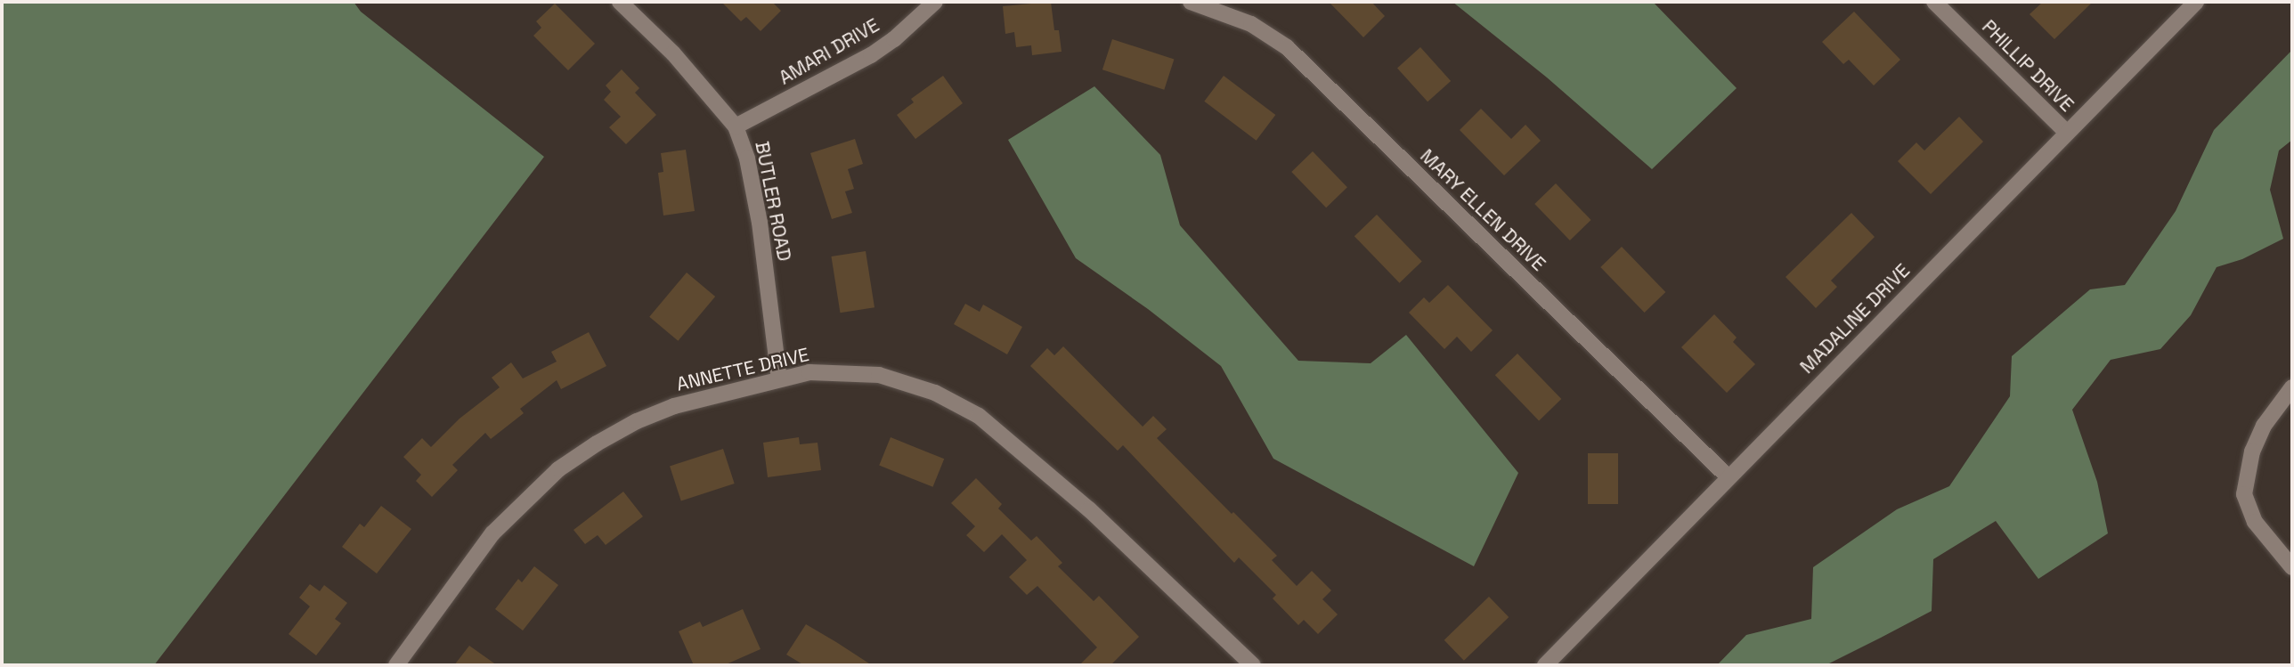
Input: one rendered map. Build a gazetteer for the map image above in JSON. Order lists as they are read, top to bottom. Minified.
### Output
{"streets":{"street":["AMARI DRIVE","PHILLIP DRIVE","BUTLER ROAD","MARY ELLEN DRIVE","MADALINE DRIVE","ANNETTE DRIVE"]},"crossings":[["AMARI DRIVE","BUTLER ROAD"],["PHILLIP DRIVE","MADALINE DRIVE"],["BUTLER ROAD","ANNETTE DRIVE"],["MARY ELLEN DRIVE","MADALINE DRIVE"]]}
